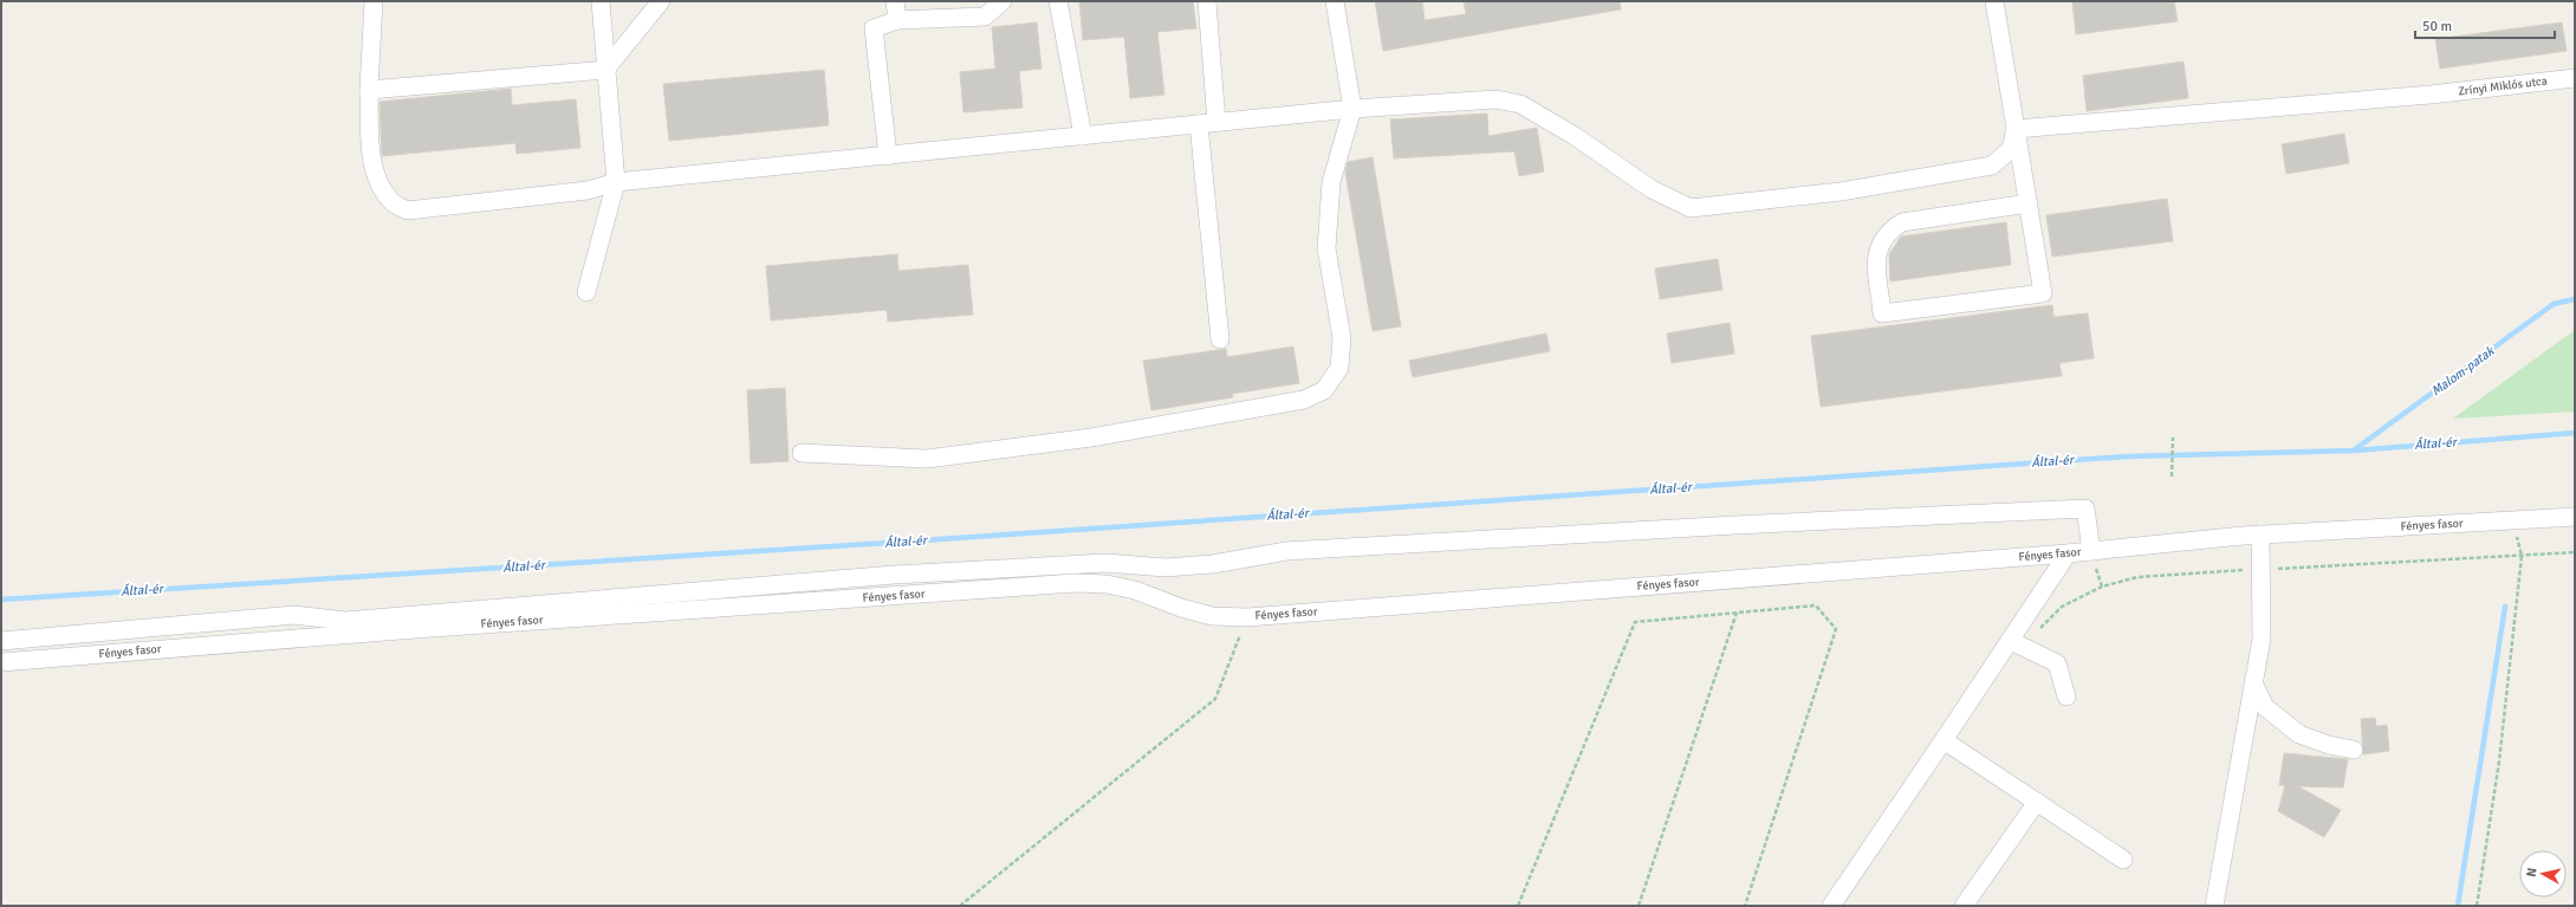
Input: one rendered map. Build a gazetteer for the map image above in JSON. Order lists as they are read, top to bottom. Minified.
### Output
{"streets":{"street":["Zrínyi Miklós utca","Fényes fasor"]},"water":["Malom-patak","Által-ér"],"scale_bar":"50 m","north":"left"}
